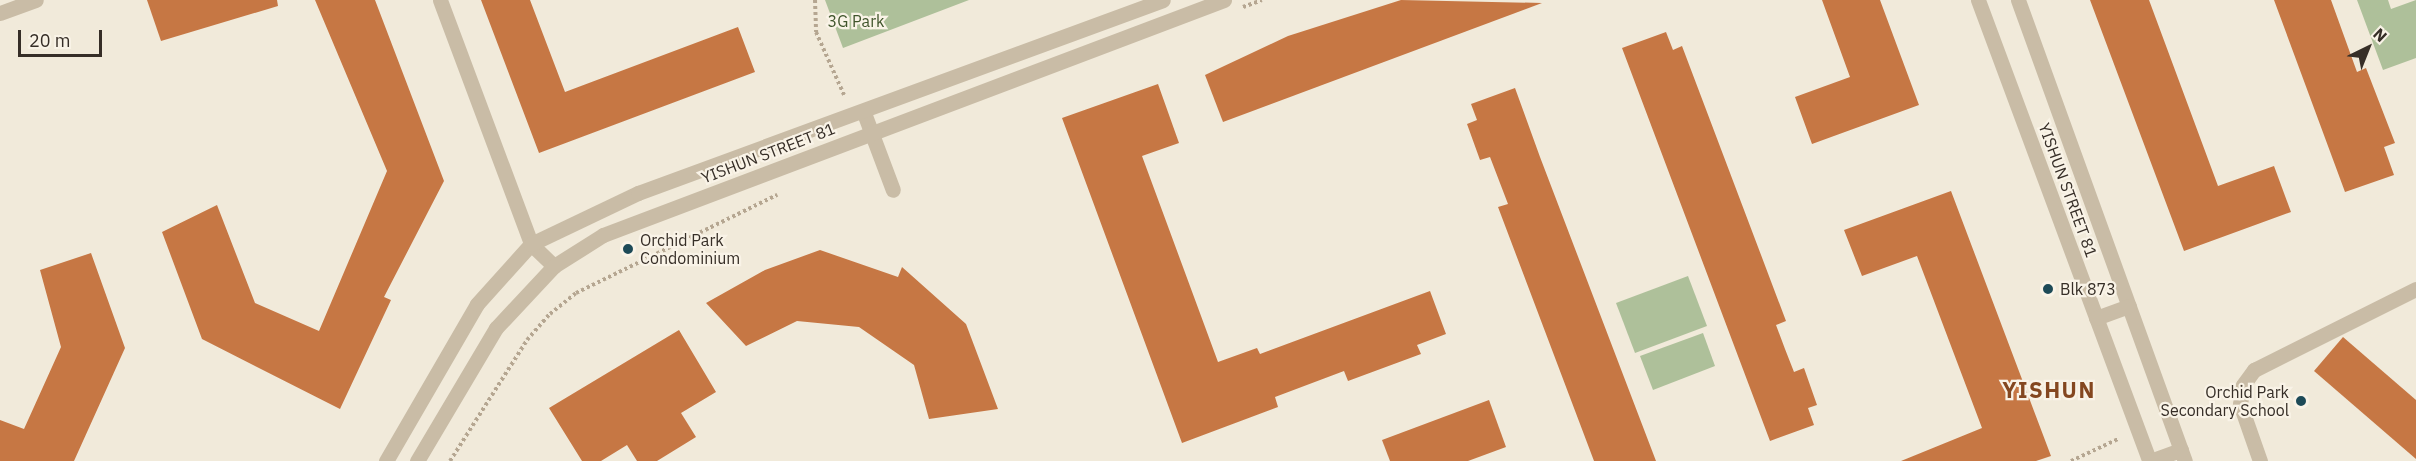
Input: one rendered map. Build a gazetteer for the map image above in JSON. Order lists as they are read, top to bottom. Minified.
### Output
{"streets":{"street":["YISHUN STREET 81"]},"districts":["YISHUN"],"parks":["3G Park"],"places":["Orchid Park Condominium","Blk 873","Orchid Park Secondary School"],"scale_bar":"20 m","north":"top right"}
